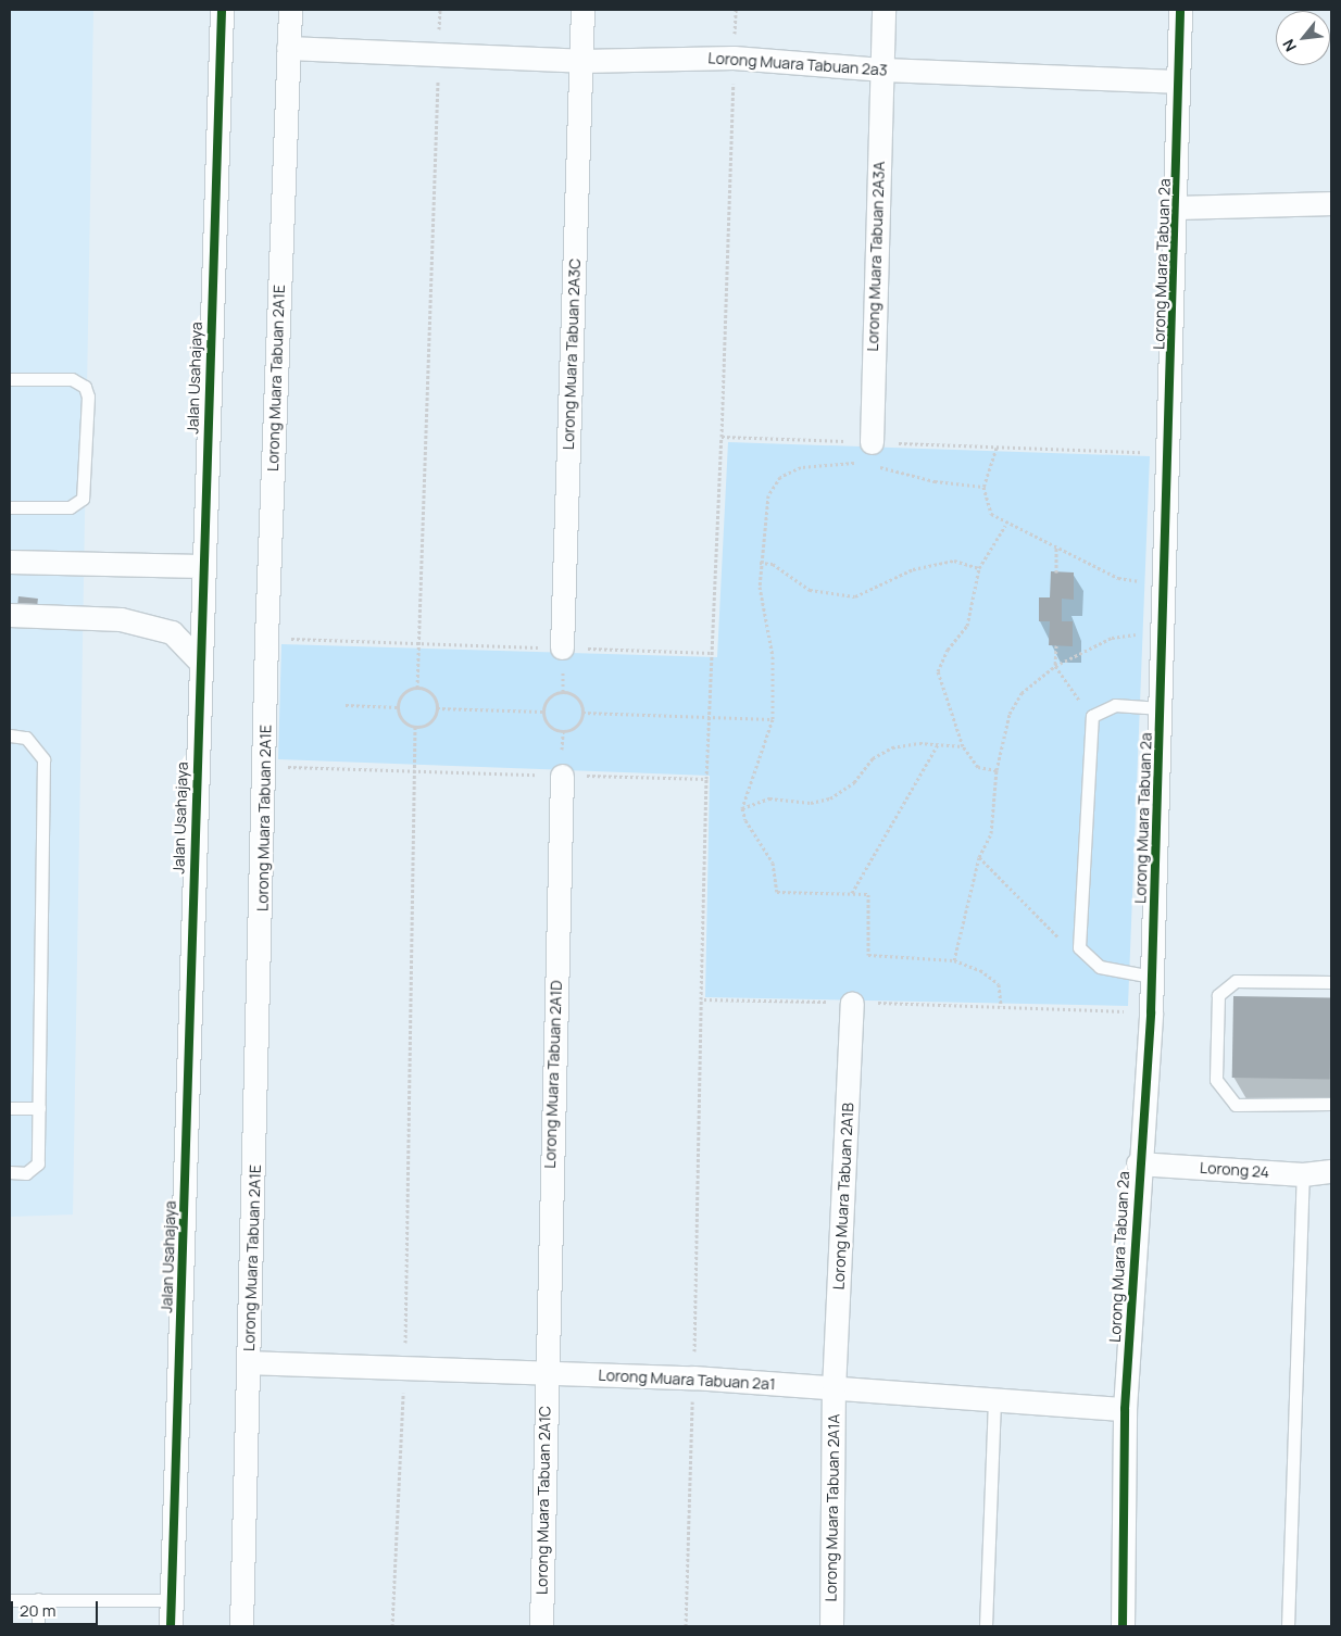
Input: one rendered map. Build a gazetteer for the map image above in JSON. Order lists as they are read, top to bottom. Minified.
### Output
{"streets":{"street":["Lorong Muara Tabuan 2a3","Lorong Muara Tabuan 2A3A","Lorong Muara Tabuan 2a","Lorong Muara Tabuan 2A3C","Jalan Usahajaya","Lorong Muara Tabuan 2A1E","Lorong Muara Tabuan 2A1D","Lorong 24","Lorong Muara Tabuan 2A1B","Lorong Muara Tabuan 2a1","Lorong Muara Tabuan 2A1C","Lorong Muara Tabuan 2A1A"]},"crossings":[["Lorong Muara Tabuan 2a3","Lorong Muara Tabuan 2A3A"],["Lorong Muara Tabuan 2a3","Lorong Muara Tabuan 2a"],["Lorong Muara Tabuan 2a3","Lorong Muara Tabuan 2A3C"],["Lorong Muara Tabuan 2a3","Lorong Muara Tabuan 2A1E"],["Lorong Muara Tabuan 2a","Lorong 24"],["Lorong Muara Tabuan 2a","Lorong Muara Tabuan 2a1"],["Lorong Muara Tabuan 2A1E","Lorong Muara Tabuan 2a1"],["Lorong Muara Tabuan 2A1D","Lorong Muara Tabuan 2a1"],["Lorong Muara Tabuan 2A1D","Lorong Muara Tabuan 2A1C"],["Lorong Muara Tabuan 2A1B","Lorong Muara Tabuan 2a1"],["Lorong Muara Tabuan 2A1B","Lorong Muara Tabuan 2A1A"],["Lorong Muara Tabuan 2a1","Lorong Muara Tabuan 2A1C"],["Lorong Muara Tabuan 2a1","Lorong Muara Tabuan 2A1A"]],"scale_bar":"20 m","north":"bottom left"}
